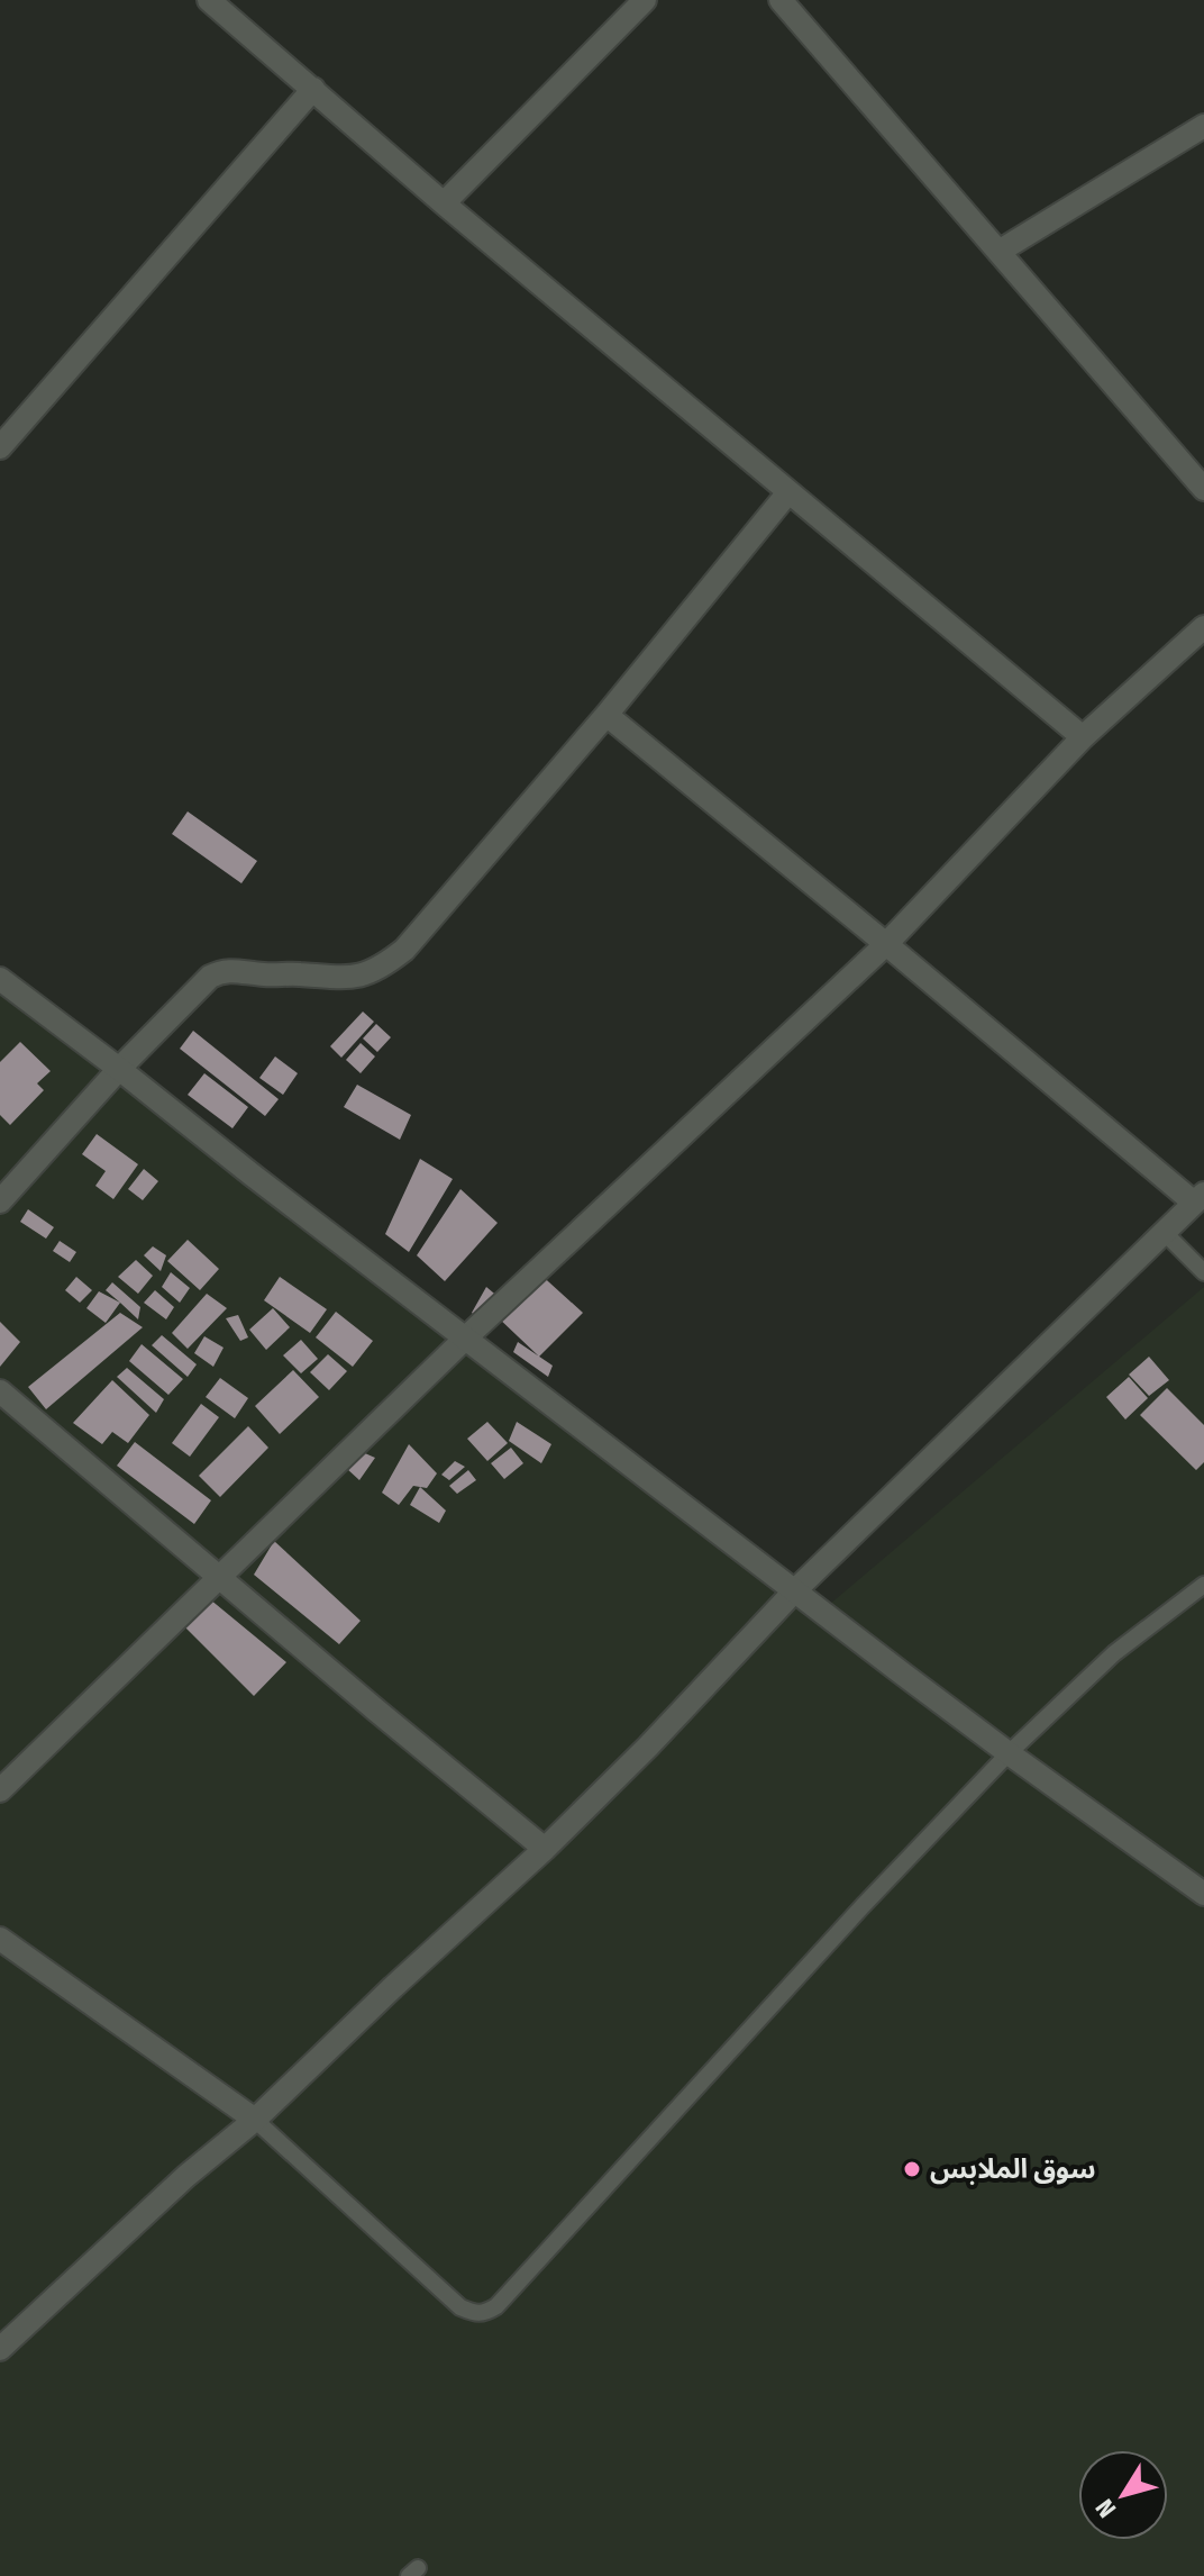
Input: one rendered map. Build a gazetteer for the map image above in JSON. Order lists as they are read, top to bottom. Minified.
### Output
{"places":["سوق الملابس"],"north":"bottom left"}
